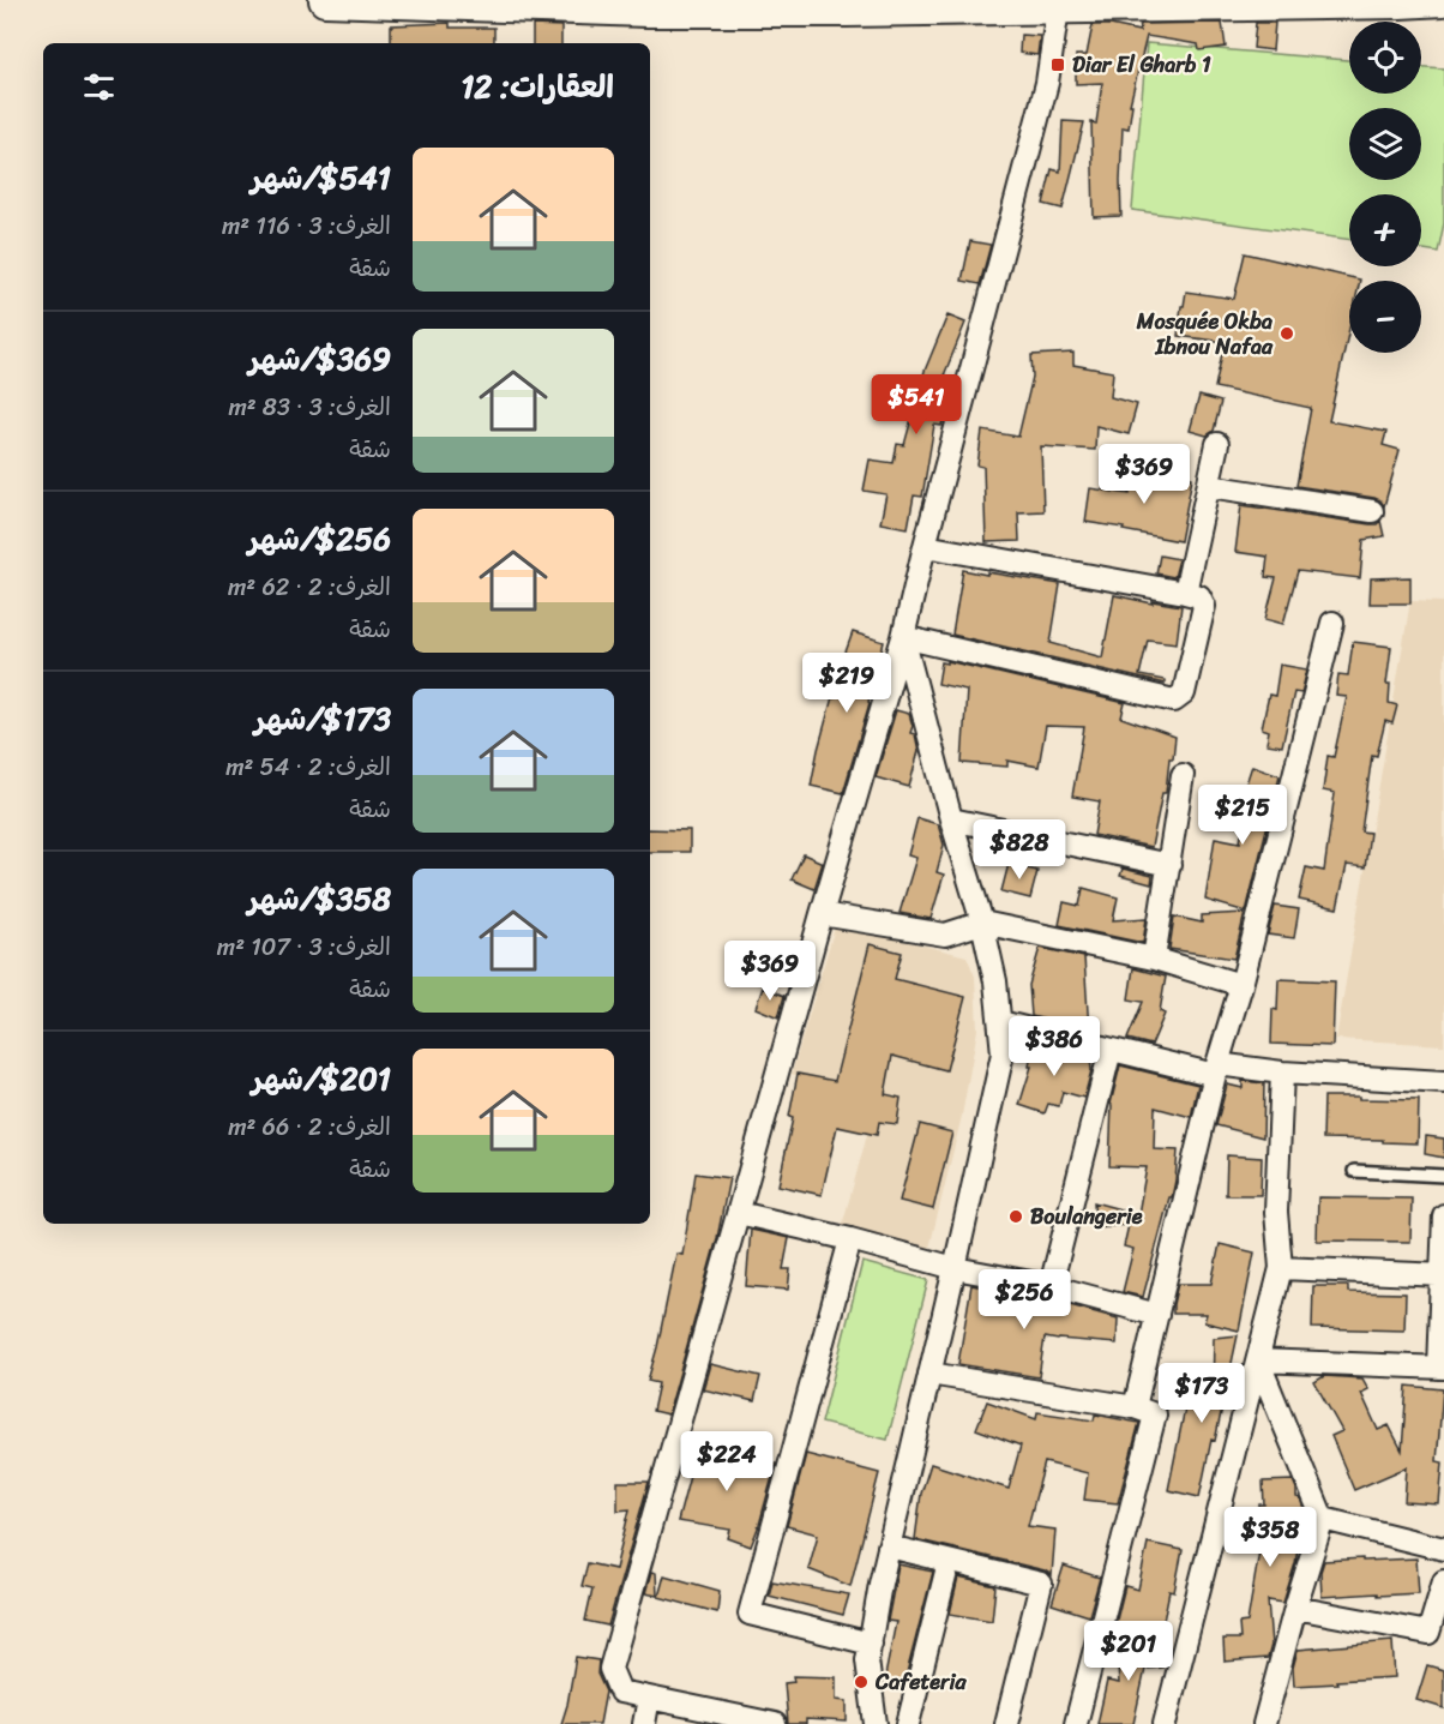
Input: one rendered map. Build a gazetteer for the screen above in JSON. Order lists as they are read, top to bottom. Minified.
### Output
{"places":{"transit":["Diar El Gharb 1"],"other":["Mosquée Okba Ibnou Nafaa","Boulangerie","Cafeteria"]},"page":{"map_buttons":["+","−"],"heading":"العقارات: 12","list":[{"name":"$541/شهر","note":"الغرف: 3 · 116 m² · شقة"},{"name":"$369/شهر","note":"الغرف: 3 · 83 m² · شقة"},{"name":"$256/شهر","note":"الغرف: 2 · 62 m² · شقة"},{"name":"$173/شهر","note":"الغرف: 2 · 54 m² · شقة"},{"name":"$358/شهر","note":"الغرف: 3 · 107 m² · شقة"},{"name":"$201/شهر","note":"الغرف: 2 · 66 m² · شقة"}],"price":["$541","$369","$219","$215","$828","$369","$386","$256","$173","$224","$358","$201"]}}
